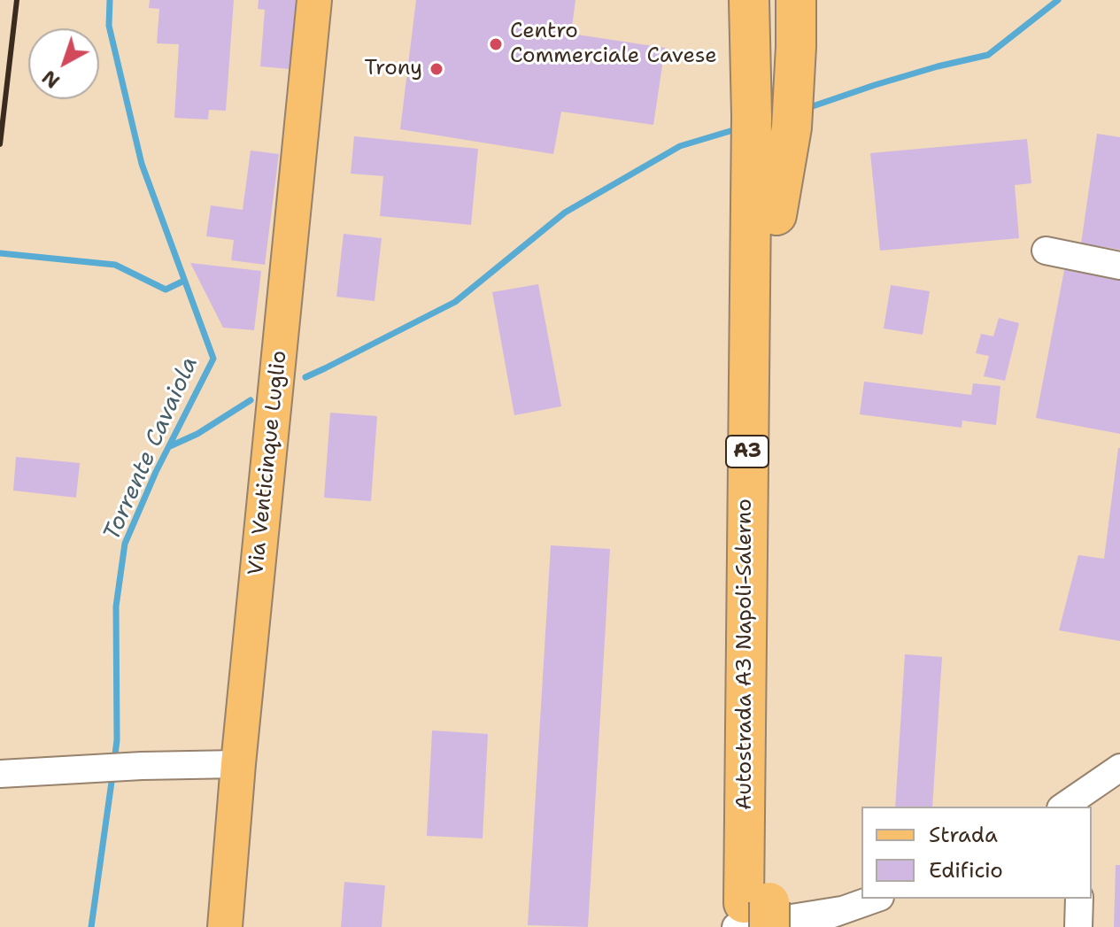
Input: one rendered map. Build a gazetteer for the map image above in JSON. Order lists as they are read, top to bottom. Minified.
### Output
{"streets":{"highway":["A3","Autostrada A3 Napoli-Salerno"],"main road":["Via Venticinque Luglio"]},"water":["Torrente Cavaiola"],"places":["Centro Commerciale Cavese","Trony"],"legend":["Strada","Edificio"],"north":"bottom left"}
